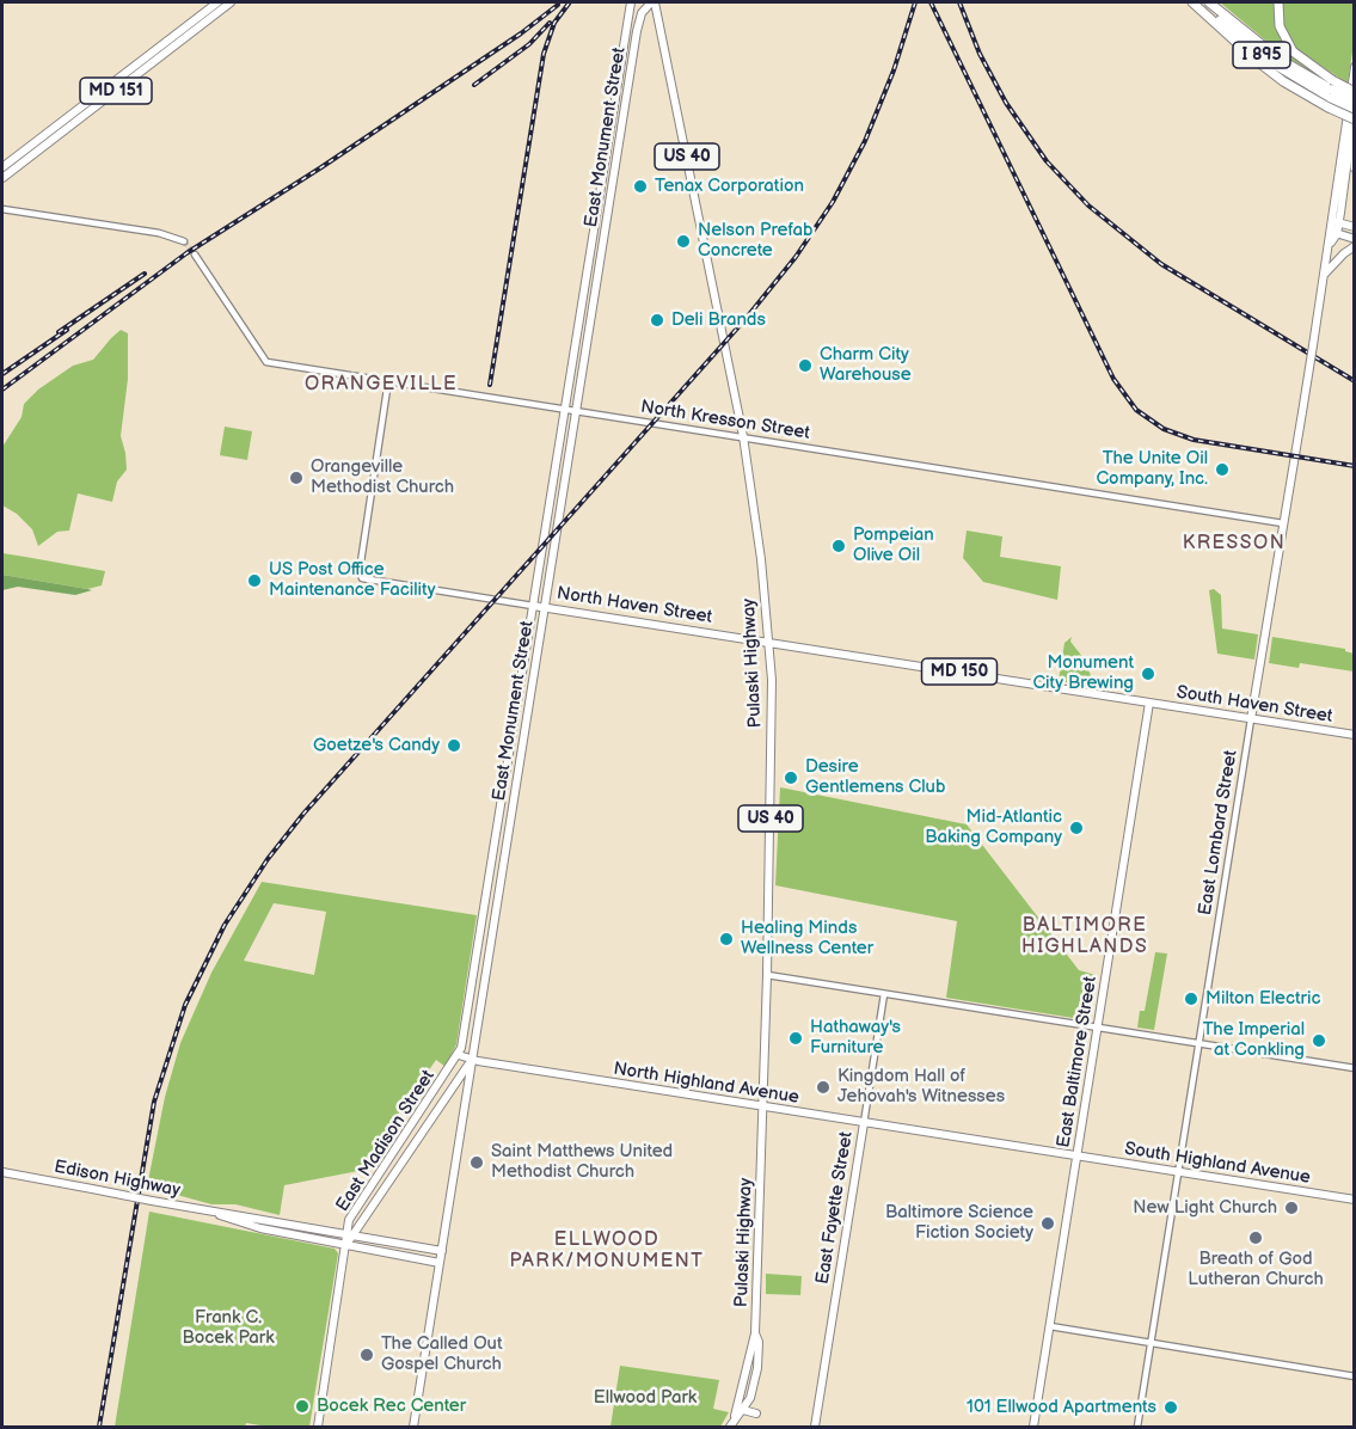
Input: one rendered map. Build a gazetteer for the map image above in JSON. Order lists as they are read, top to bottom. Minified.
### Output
{"streets":{"highway":["I 895"],"main road":["MD 151","East Monument Street","US 40","North Haven Street","Pulaski Highway","MD 150","South Haven Street","East Lombard Street","East Baltimore Street","North Highland Avenue","East Madison Street","South Highland Avenue","Edison Highway","East Fayette Street"],"street":["North Kresson Street"]},"crossings":[["East Monument Street","North Kresson Street"],["East Monument Street","North Haven Street"],["East Monument Street","Pulaski Highway"],["East Monument Street","North Highland Avenue"],["East Monument Street","East Madison Street"],["East Monument Street","Edison Highway"],["US 40","Pulaski Highway"],["North Kresson Street","North Haven Street"],["North Kresson Street","Pulaski Highway"],["North Kresson Street","East Lombard Street"],["North Haven Street","Pulaski Highway"],["North Haven Street","South Haven Street"],["North Haven Street","East Baltimore Street"],["Pulaski Highway","North Highland Avenue"],["South Haven Street","East Lombard Street"],["South Haven Street","East Baltimore Street"],["East Lombard Street","South Highland Avenue"],["East Baltimore Street","North Highland Avenue"],["East Baltimore Street","South Highland Avenue"],["North Highland Avenue","East Madison Street"],["North Highland Avenue","South Highland Avenue"],["North Highland Avenue","East Fayette Street"],["East Madison Street","Edison Highway"]],"districts":["ORANGEVILLE","KRESSON","BALTIMORE HIGHLANDS","ELLWOOD PARK/MONUMENT"],"parks":["Frank C. Bocek Park","Ellwood Park"],"places":["Tenax Corporation","Nelson Prefab Concrete","Deli Brands","Charm City Warehouse","The Unite Oil Company, Inc.","Orangeville Methodist Church","Pompeian Olive Oil","US Post Office Maintenance Facility","Monument City Brewing","Goetze's Candy","Desire Gentlemens Club","Mid-Atlantic Baking Company","Healing Minds Wellness Center","Milton Electric","Hathaway's Furniture","The Imperial at Conkling","Kingdom Hall of Jehovah's Witnesses","Saint Matthews United Methodist Church","New Light Church","Baltimore Science Fiction Society","Breath of God Lutheran Church","The Called Out Gospel Church","Bocek Rec Center","101 Ellwood Apartments"]}
